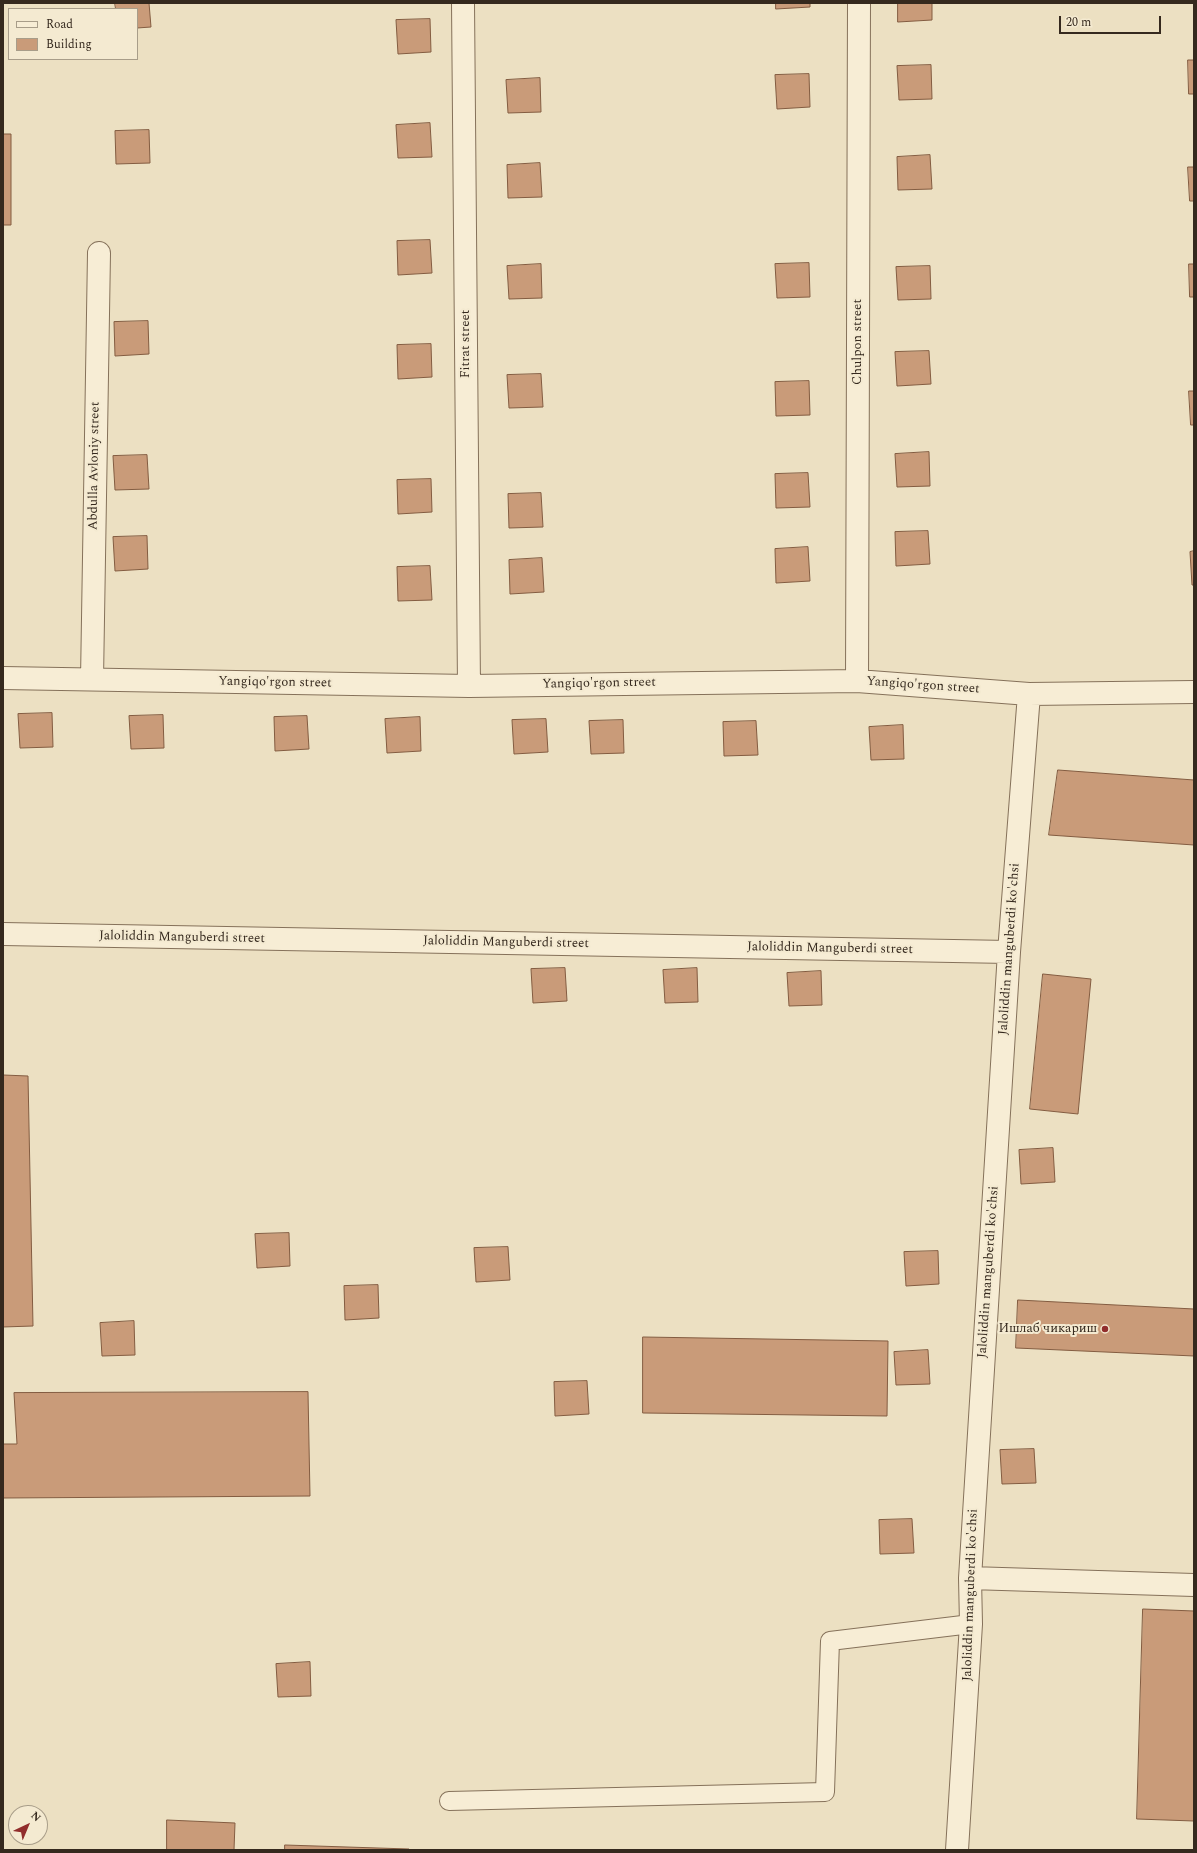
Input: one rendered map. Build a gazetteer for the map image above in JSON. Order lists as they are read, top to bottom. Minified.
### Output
{"streets":{"street":["Chulpon street","Fitrat street","Abdulla Avloniy street","Yangiqo'rgon street","Jaloliddin Manguberdi street","Jaloliddin manguberdi ko'chsi"]},"crossings":[["Chulpon street","Yangiqo'rgon street"],["Fitrat street","Yangiqo'rgon street"],["Abdulla Avloniy street","Yangiqo'rgon street"],["Yangiqo'rgon street","Jaloliddin manguberdi ko'chsi"],["Jaloliddin Manguberdi street","Jaloliddin manguberdi ko'chsi"]],"places":["Ишлаб чикариш"],"legend":["Road","Building"],"scale_bar":"20 m","north":"top right"}
